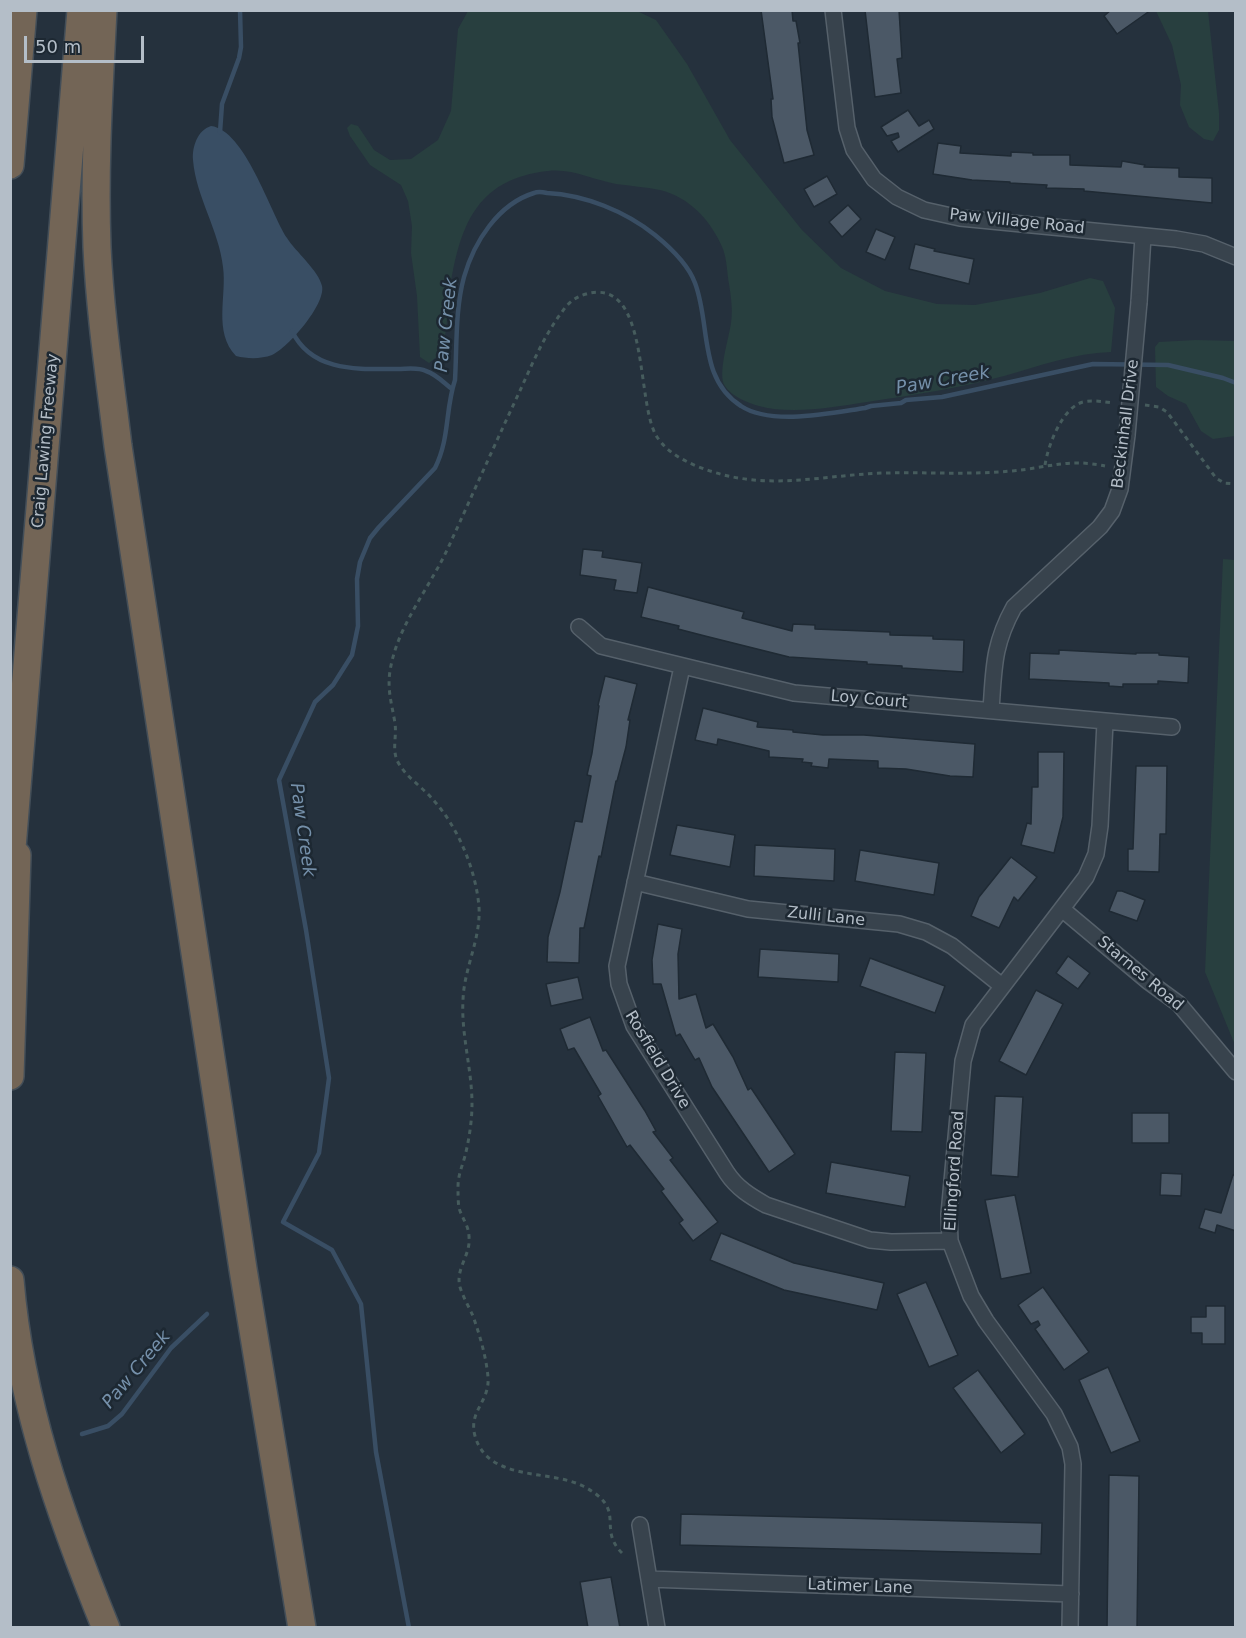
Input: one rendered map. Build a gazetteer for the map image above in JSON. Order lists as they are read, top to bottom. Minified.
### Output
{"streets":{"highway":["Craig Lawing Freeway"],"street":["Paw Village Road","Beckinhall Drive","Loy Court","Zulli Lane","Starnes Road","Rosfield Drive","Ellingford Road","Latimer Lane"]},"crossings":[["Paw Village Road","Beckinhall Drive"],["Beckinhall Drive","Loy Court"],["Loy Court","Rosfield Drive"],["Loy Court","Ellingford Road"],["Zulli Lane","Rosfield Drive"],["Zulli Lane","Ellingford Road"],["Starnes Road","Ellingford Road"],["Rosfield Drive","Ellingford Road"],["Ellingford Road","Latimer Lane"]],"water":["Paw Creek"],"scale_bar":"50 m"}
